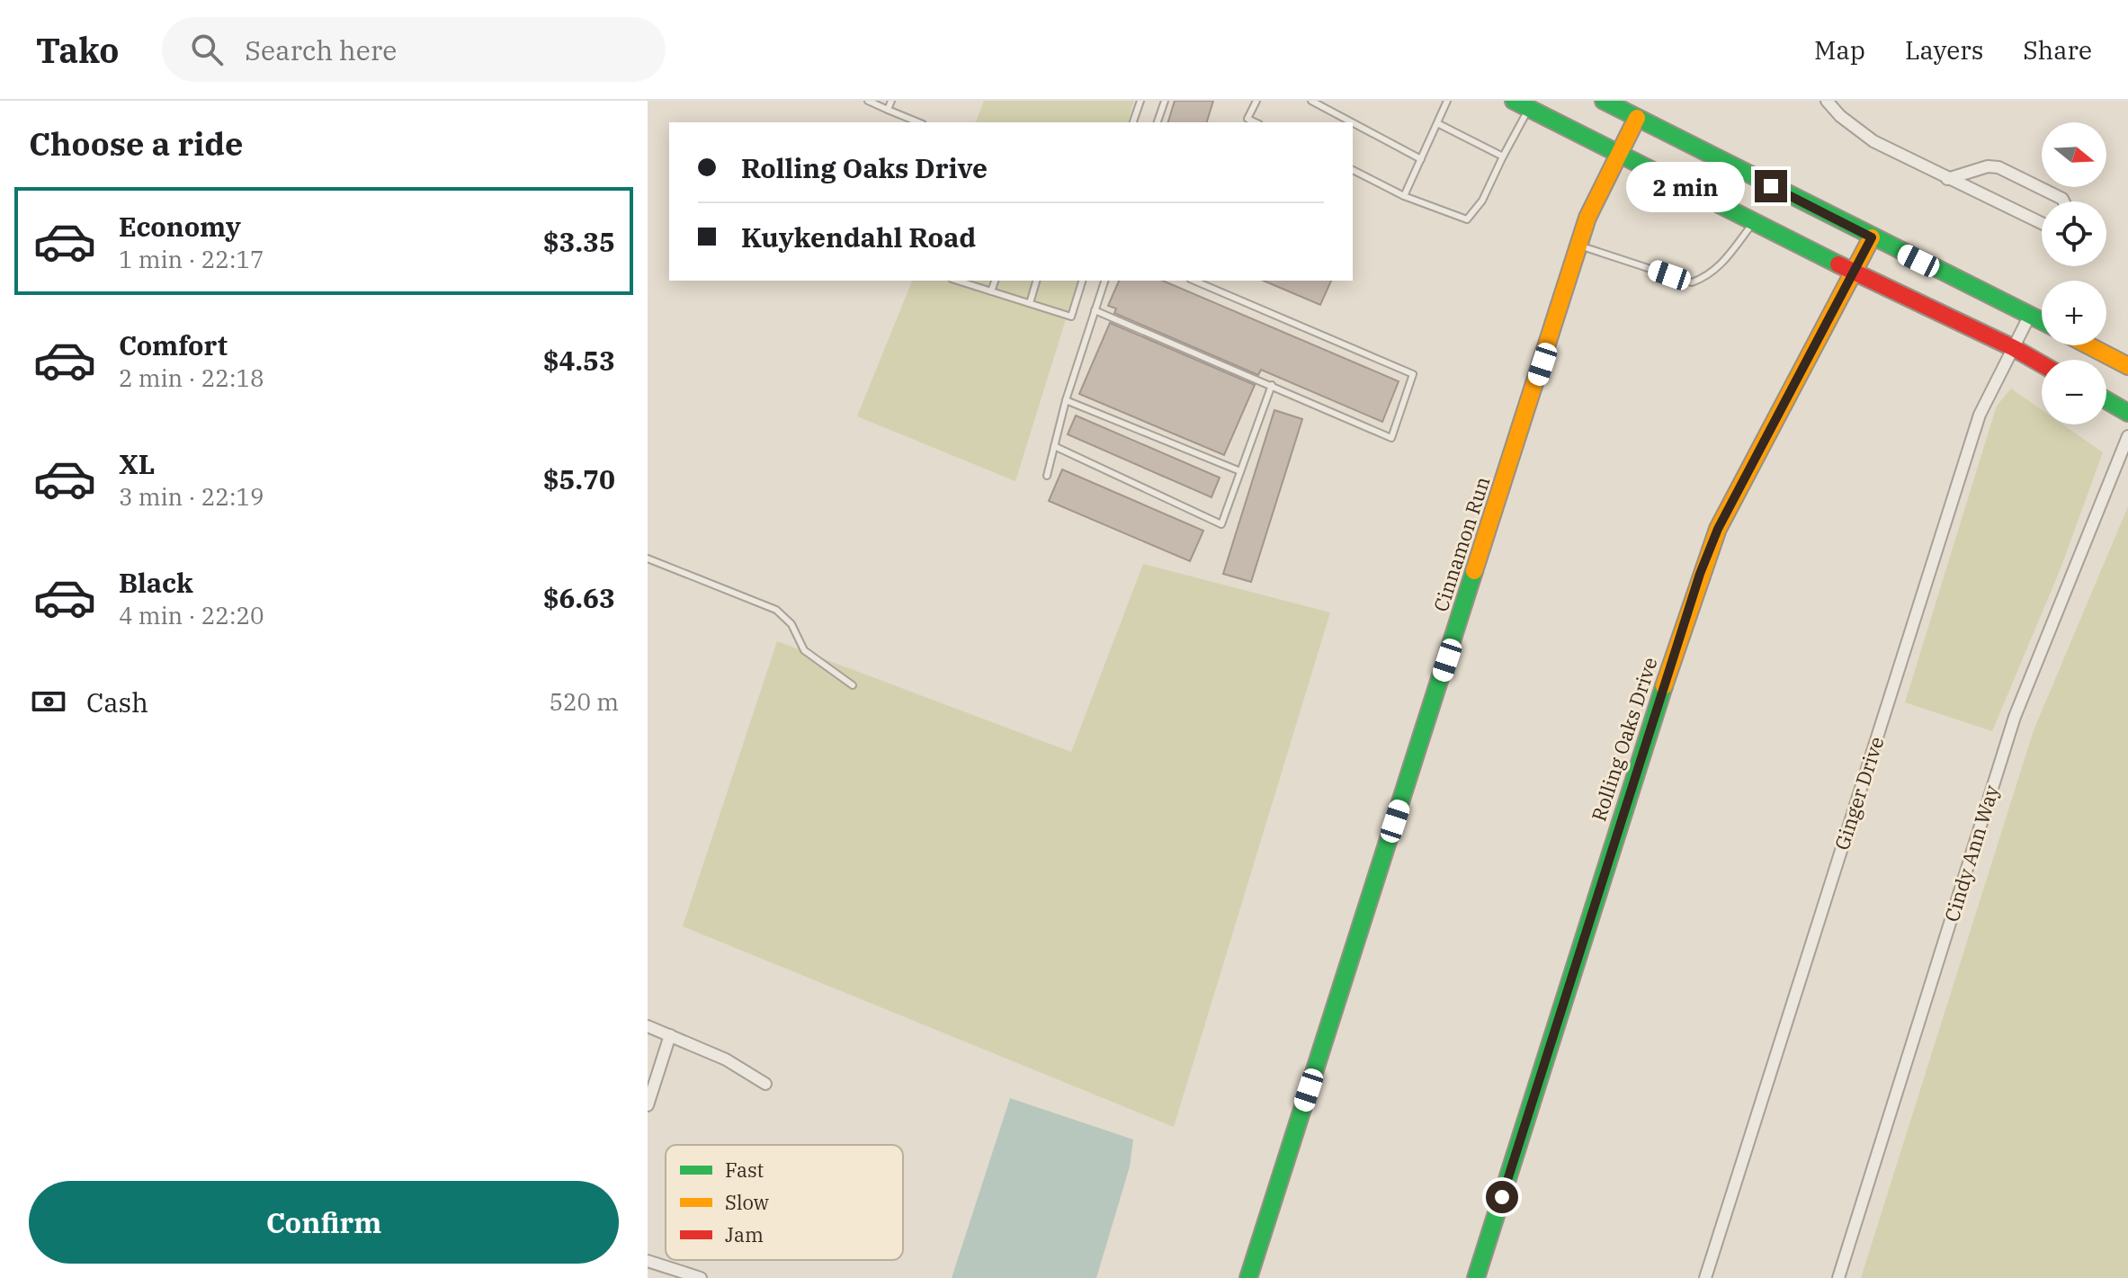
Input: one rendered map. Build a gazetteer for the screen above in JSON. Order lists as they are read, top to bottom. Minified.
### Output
{"streets":{"street":["Cinnamon Run","Rolling Oaks Drive","Ginger Drive","Cindy Ann Way"]},"legend":["Fast","Slow","Jam"],"north":"right","page":{"header":"Tako","search":"Search here","nav":["Map","Layers","Share"],"heading":"Choose a ride","map_buttons":["+","−"],"banner":["Rolling Oaks Drive","Kuykendahl Road"],"bubble":"2 min","list":[{"name":"Economy","note":"1 min · 22:17","value":"$3.35"},{"name":"Comfort","note":"2 min · 22:18","value":"$4.53"},{"name":"XL","note":"3 min · 22:19","value":"$5.70"},{"name":"Black","note":"4 min · 22:20","value":"$6.63"}],"pay":["Cash","520 m"],"buttons":"Confirm"}}
